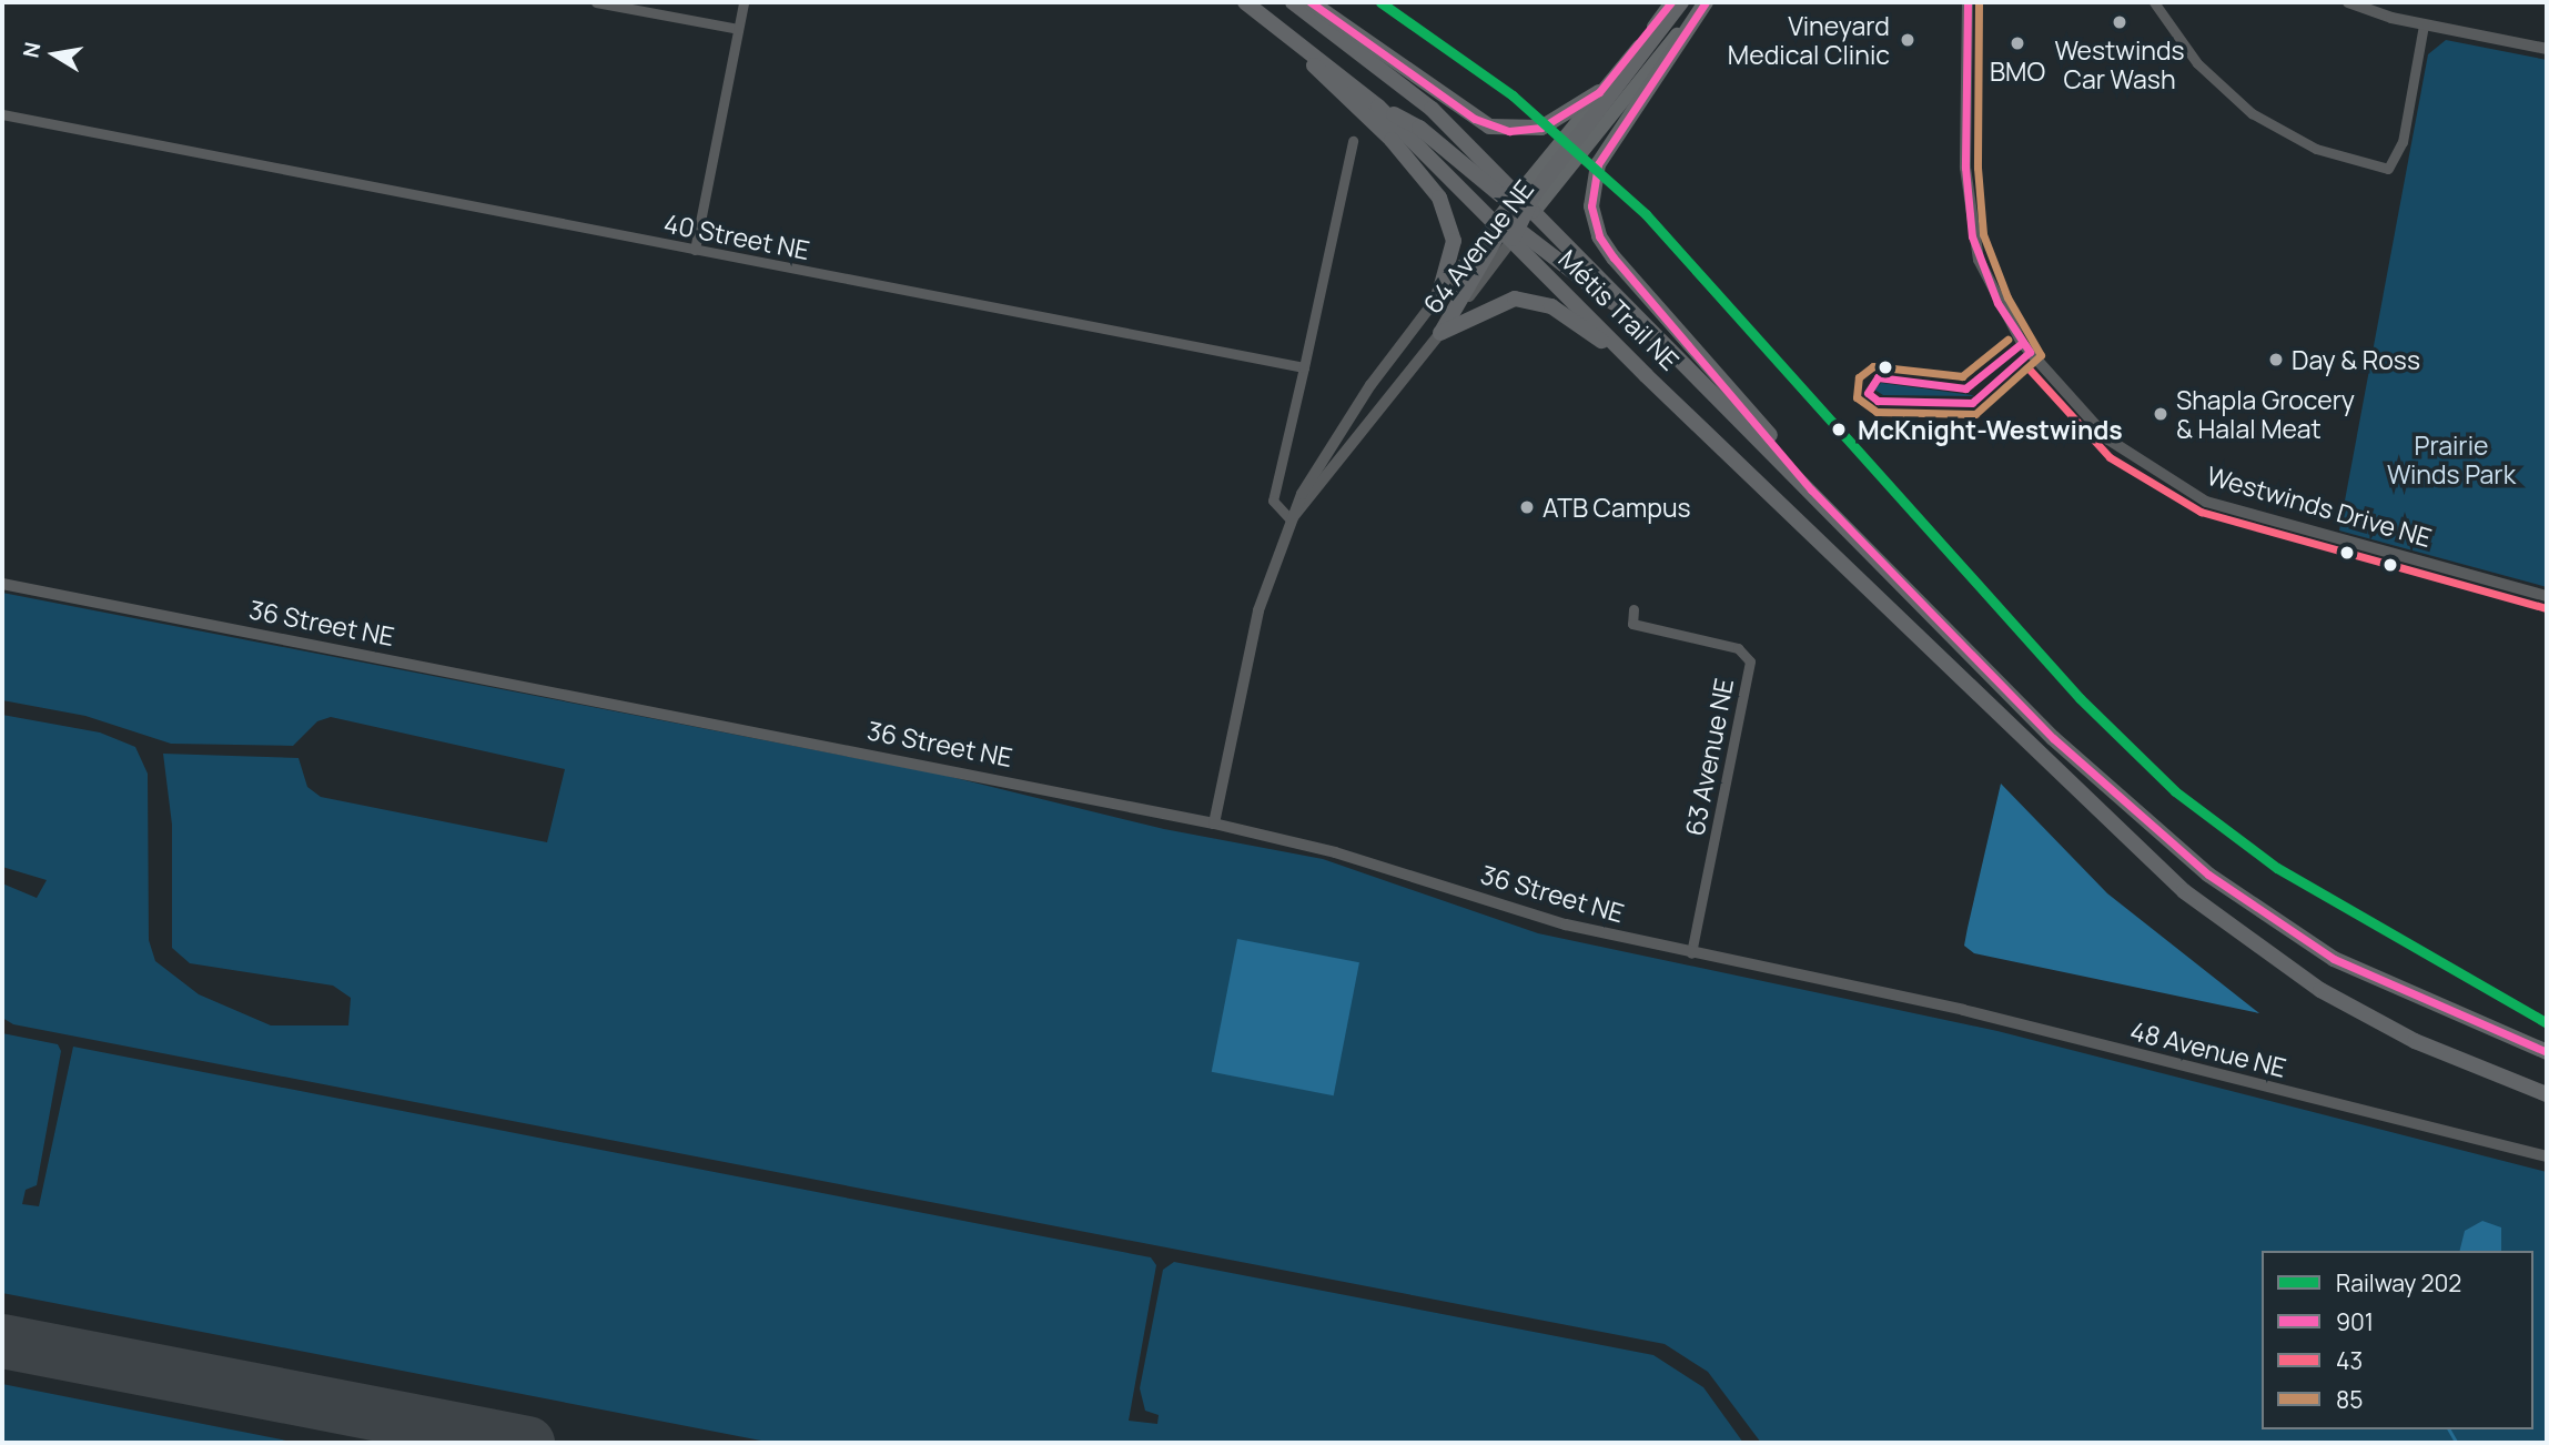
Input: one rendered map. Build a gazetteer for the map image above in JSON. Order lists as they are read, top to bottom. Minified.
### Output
{"streets":{"main road":["64 Avenue NE","Métis Trail NE"],"street":["40 Street NE","Westwinds Drive NE","36 Street NE","63 Avenue NE","48 Avenue NE"]},"crossings":[["64 Avenue NE","Métis Trail NE"],["64 Avenue NE","36 Street NE"],["36 Street NE","63 Avenue NE"],["36 Street NE","48 Avenue NE"]],"parks":["Prairie Winds Park"],"places":["Westwinds Car Wash","Vineyard Medical Clinic","BMO","Day & Ross","Shapla Grocery & Halal Meat","McKnight-Westwinds","ATB Campus"],"lines":["rail line 202","transit line 901","transit line 85","transit line 43"],"legend":["Railway 202","901","43","85"],"north":"left"}
